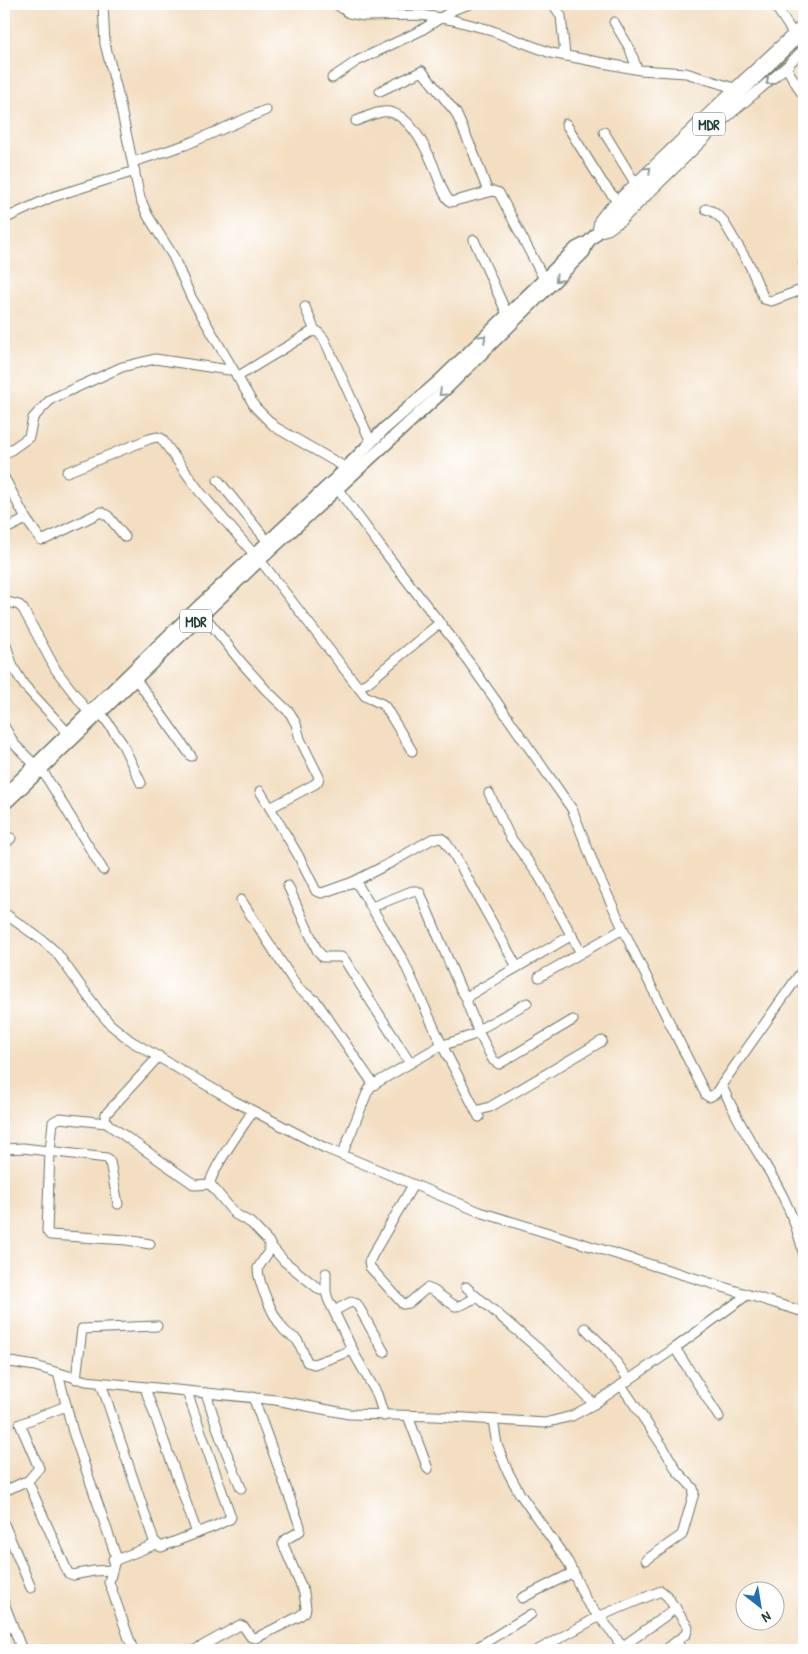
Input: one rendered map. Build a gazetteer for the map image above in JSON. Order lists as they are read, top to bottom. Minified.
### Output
{"streets":{"main road":["MDR"]},"north":"bottom right"}
